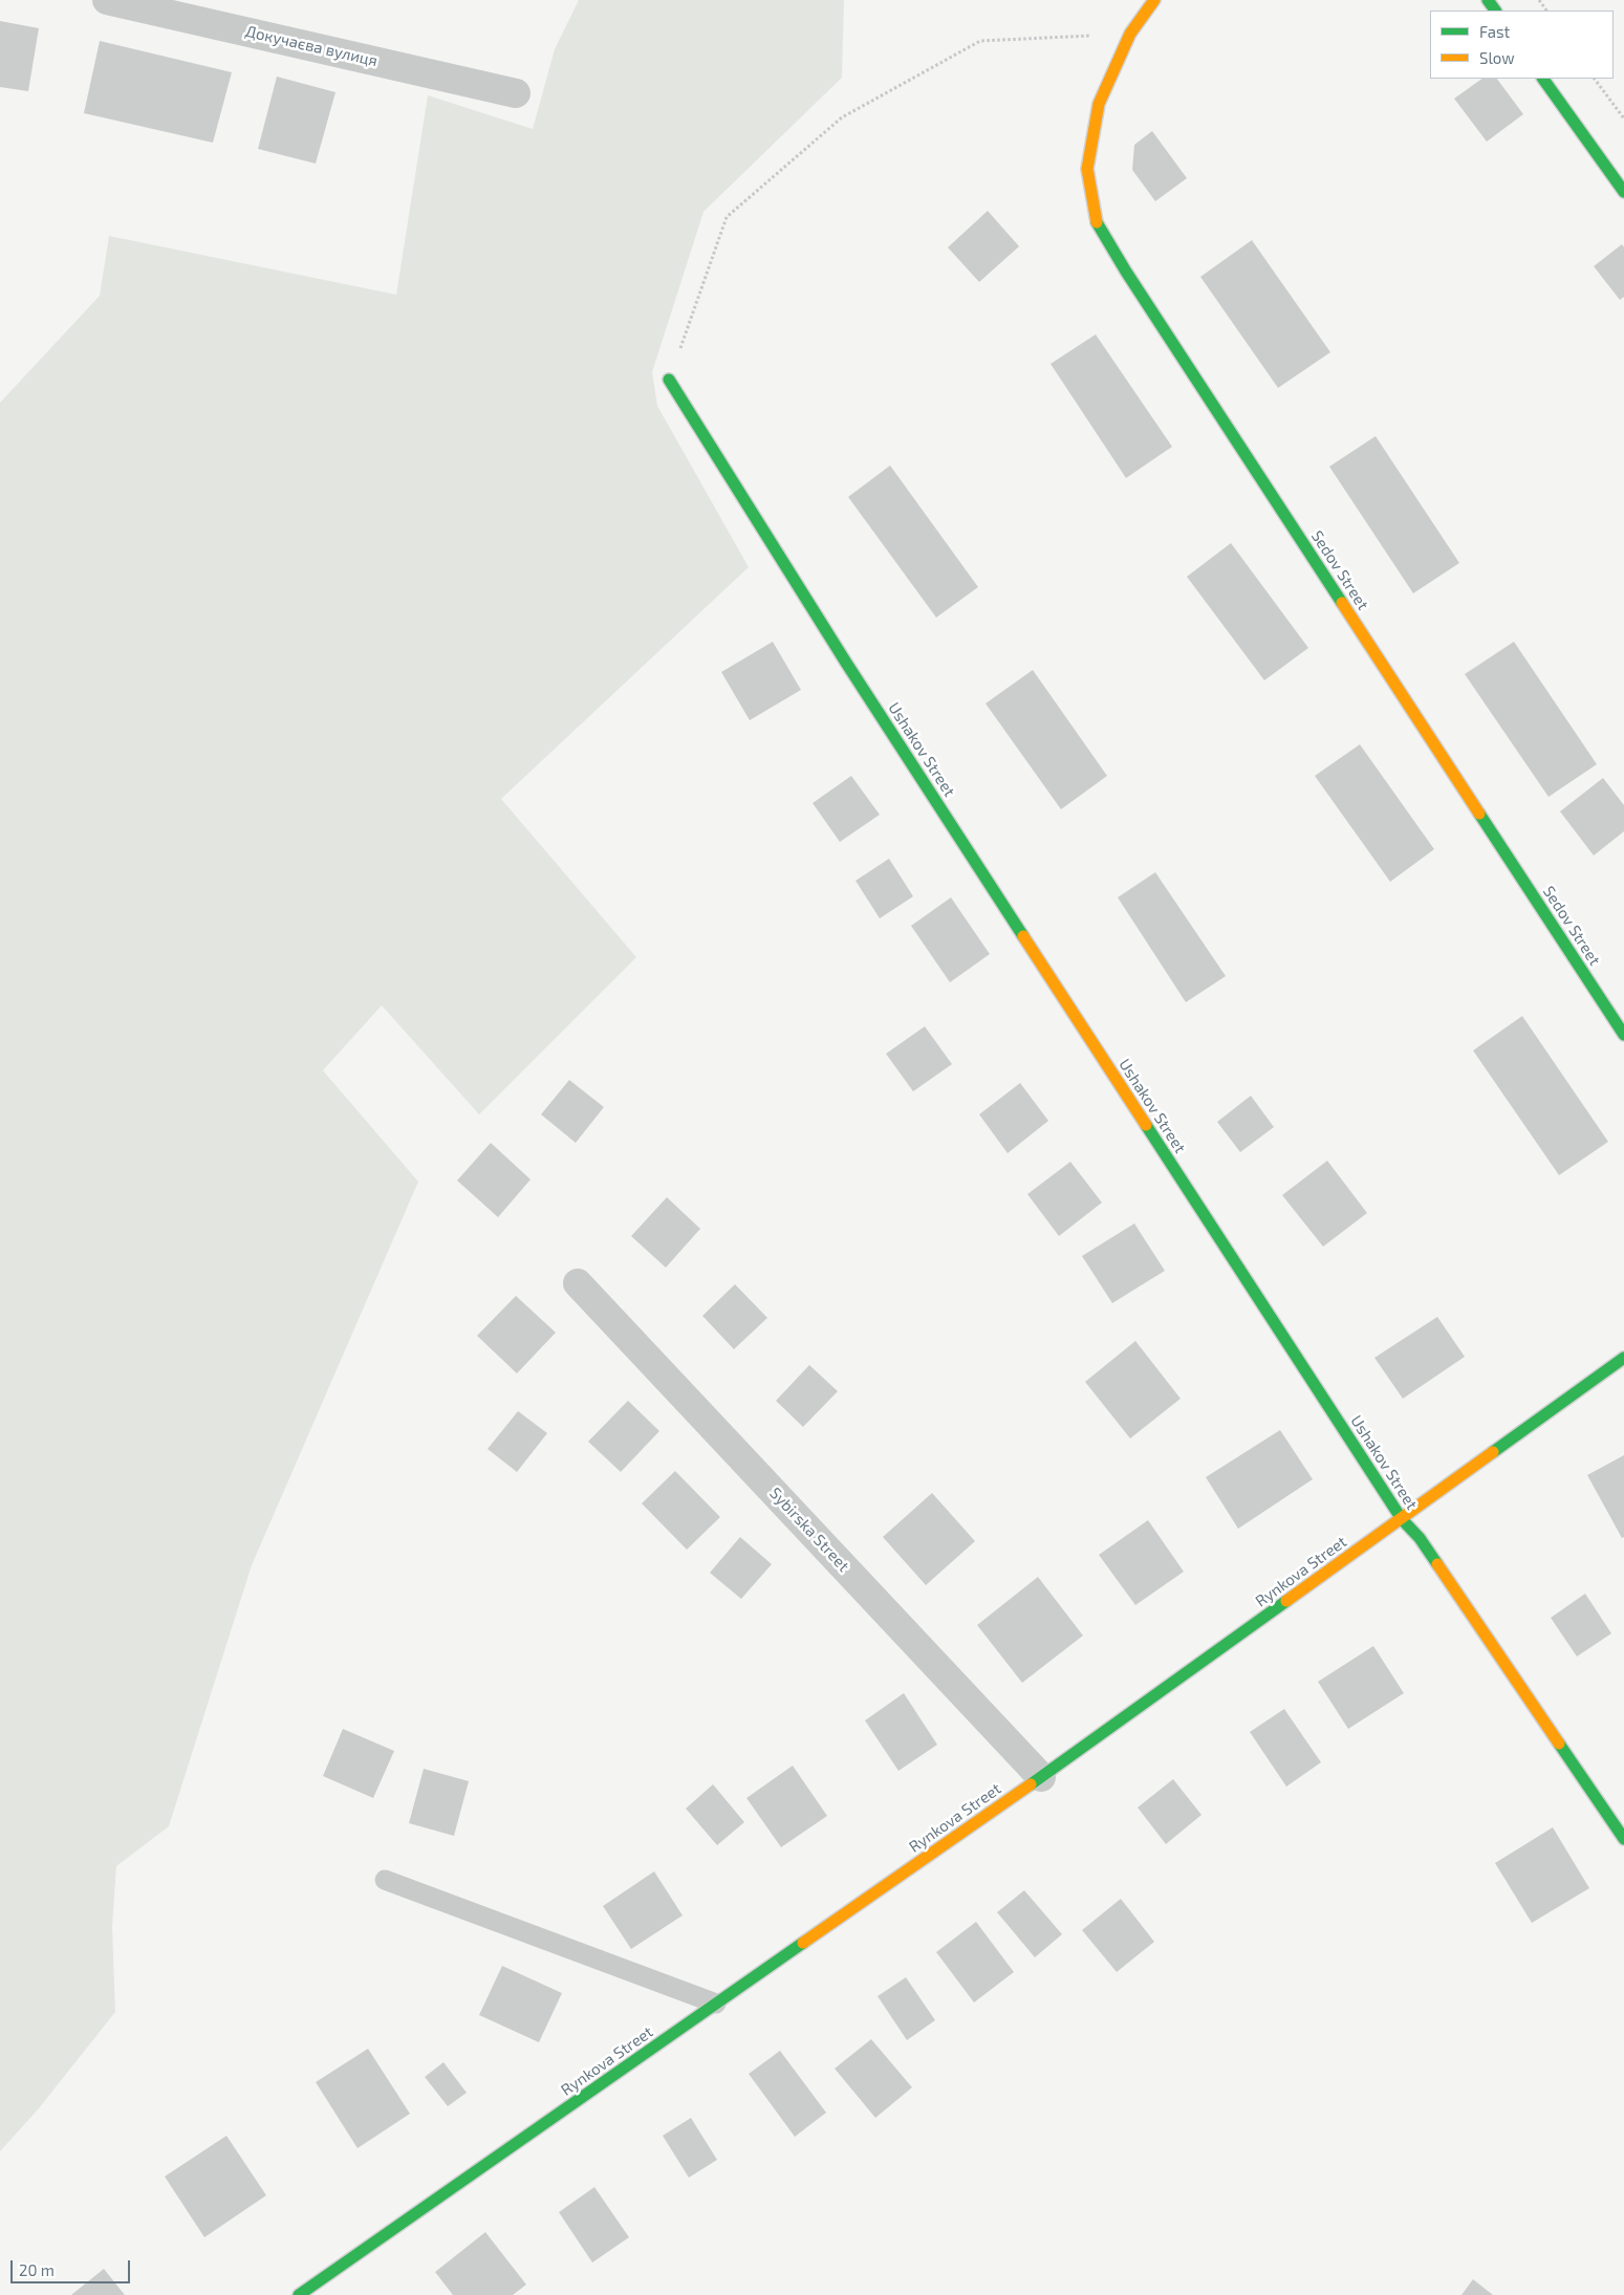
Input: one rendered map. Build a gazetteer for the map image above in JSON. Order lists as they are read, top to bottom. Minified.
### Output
{"streets":{"street":["Докучаєва вулиця","Sedov Street","Ushakov Street","Sybirska Street","Rynkova Street"]},"crossings":[["Ushakov Street","Rynkova Street"],["Sybirska Street","Rynkova Street"]],"legend":["Fast","Slow"],"scale_bar":"20 m"}
